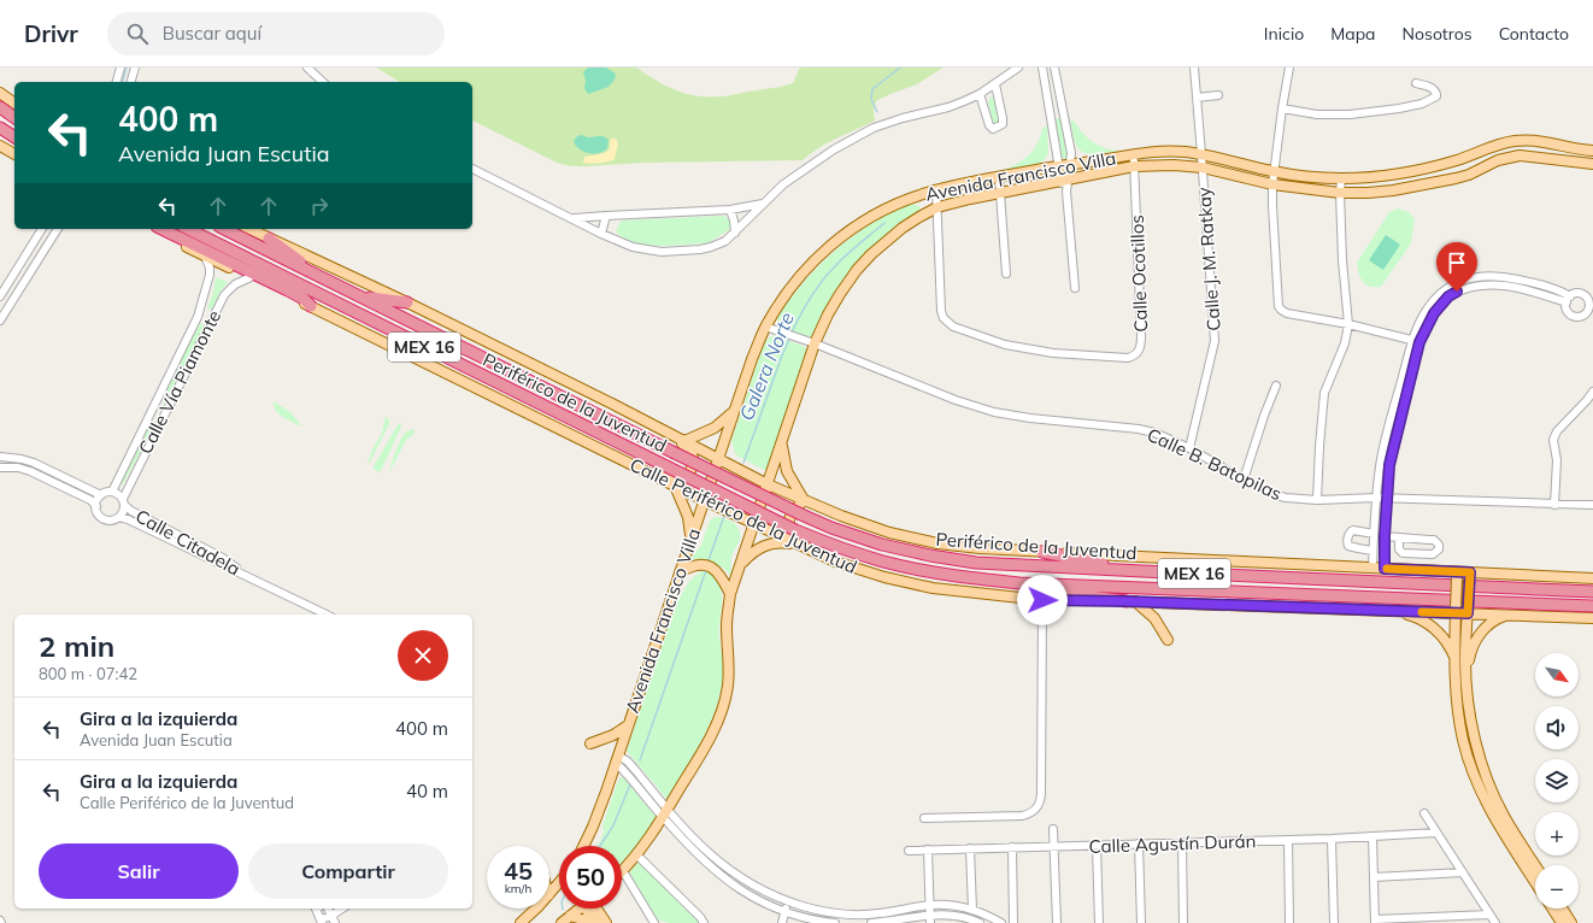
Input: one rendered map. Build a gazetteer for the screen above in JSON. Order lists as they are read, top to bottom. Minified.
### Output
{"streets":{"highway":["MEX 16","Periférico de la Juventud"],"main road":["Avenida Francisco Villa","Calle Periférico de la Juventud"],"street":["Calle J. M. Ratkay","Calle Ocotillos","Calle Vía Piamonte","Calle B. Batopilas","Calle Citadela","Calle Agustín Durán"]},"crossings":[["Avenida Francisco Villa","Calle J. M. Ratkay"],["Avenida Francisco Villa","Calle Ocotillos"],["Avenida Francisco Villa","Calle B. Batopilas"],["Avenida Francisco Villa","Calle Periférico de la Juventud"],["Calle J. M. Ratkay","Calle B. Batopilas"],["Calle Vía Piamonte","Calle Periférico de la Juventud"],["Calle Vía Piamonte","Calle Citadela"]],"water":["Galera Norte"],"north":"bottom right","page":{"header":"Drivr","search":"Buscar aquí","nav":["Inicio","Mapa","Nosotros","Contacto"],"turn":["400 m","Avenida Juan Escutia"],"heading":["2 min","800 m · 07:42"],"map_buttons":["+","−"],"list":[{"name":"Gira a la izquierda","note":"Avenida Juan Escutia","value":"400 m"},{"name":"Gira a la izquierda","note":"Calle Periférico de la Juventud","value":"40 m"}],"buttons":["Salir","Compartir"],"speed":"45 km/h","limit":"50"}}
